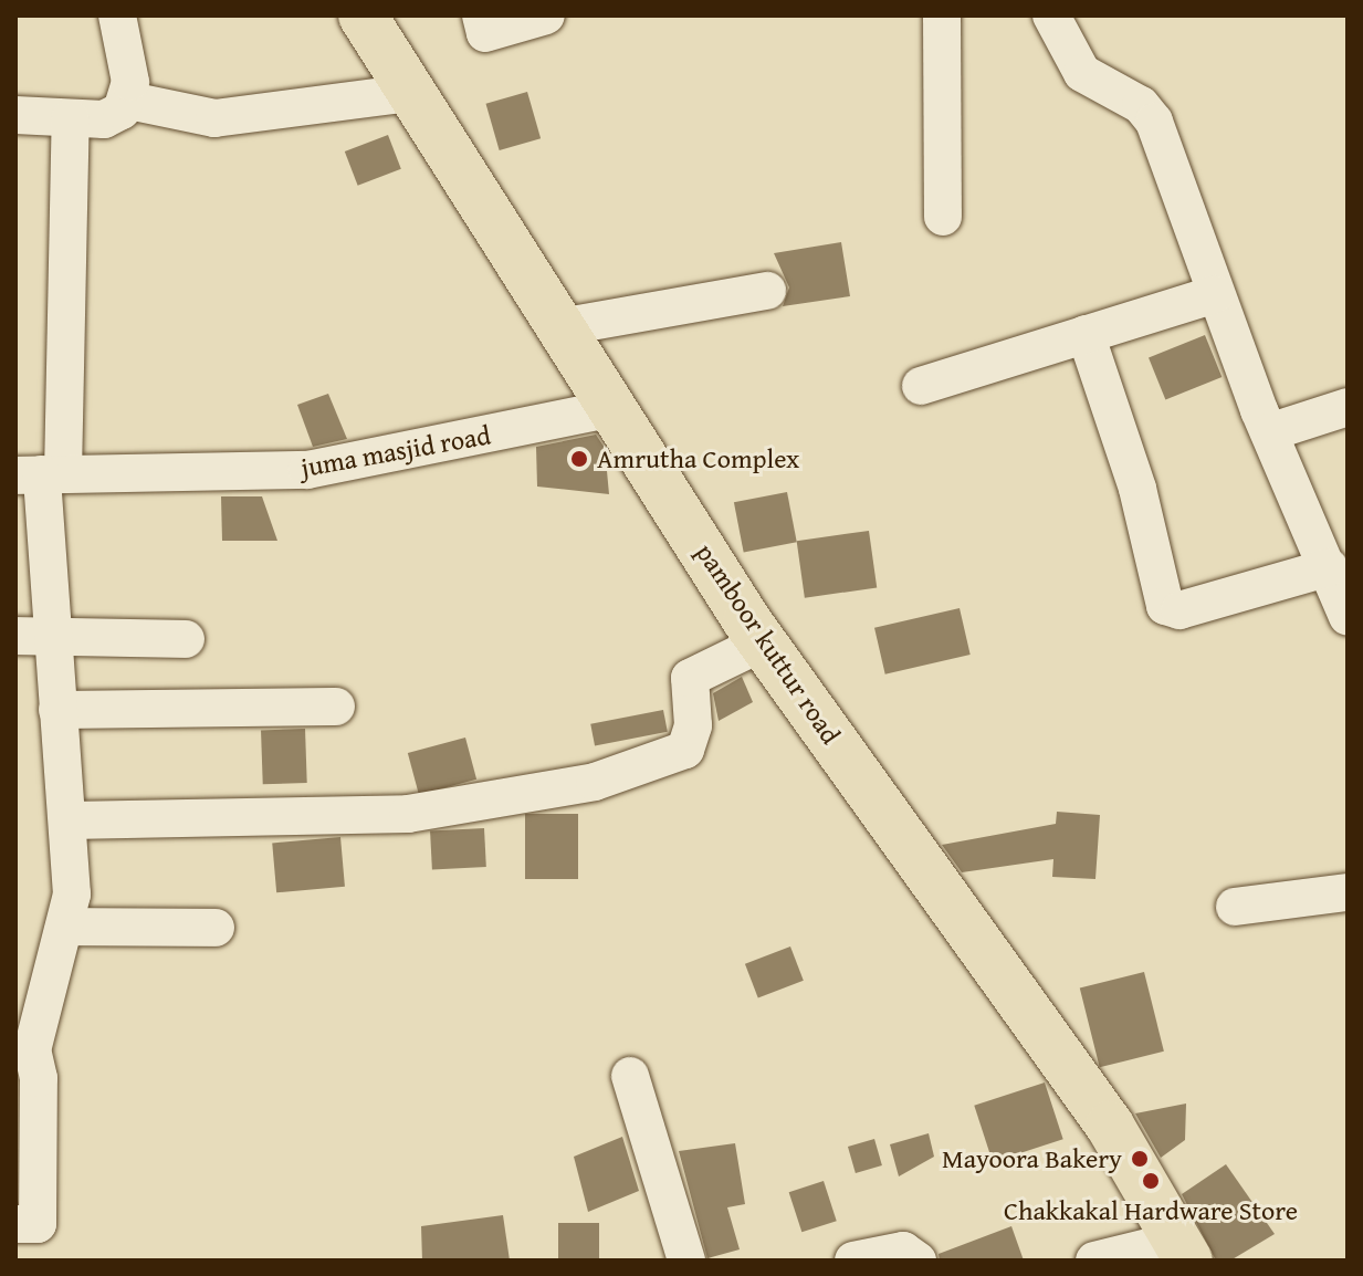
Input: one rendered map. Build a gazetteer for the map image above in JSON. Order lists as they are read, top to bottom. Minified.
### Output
{"streets":{"main road":["pamboor kuttur road"],"street":["juma masjid road"]},"crossings":[["juma masjid road","pamboor kuttur road"]],"places":["Amrutha Complex","Mayoora Bakery","Chakkakal Hardware Store"]}
